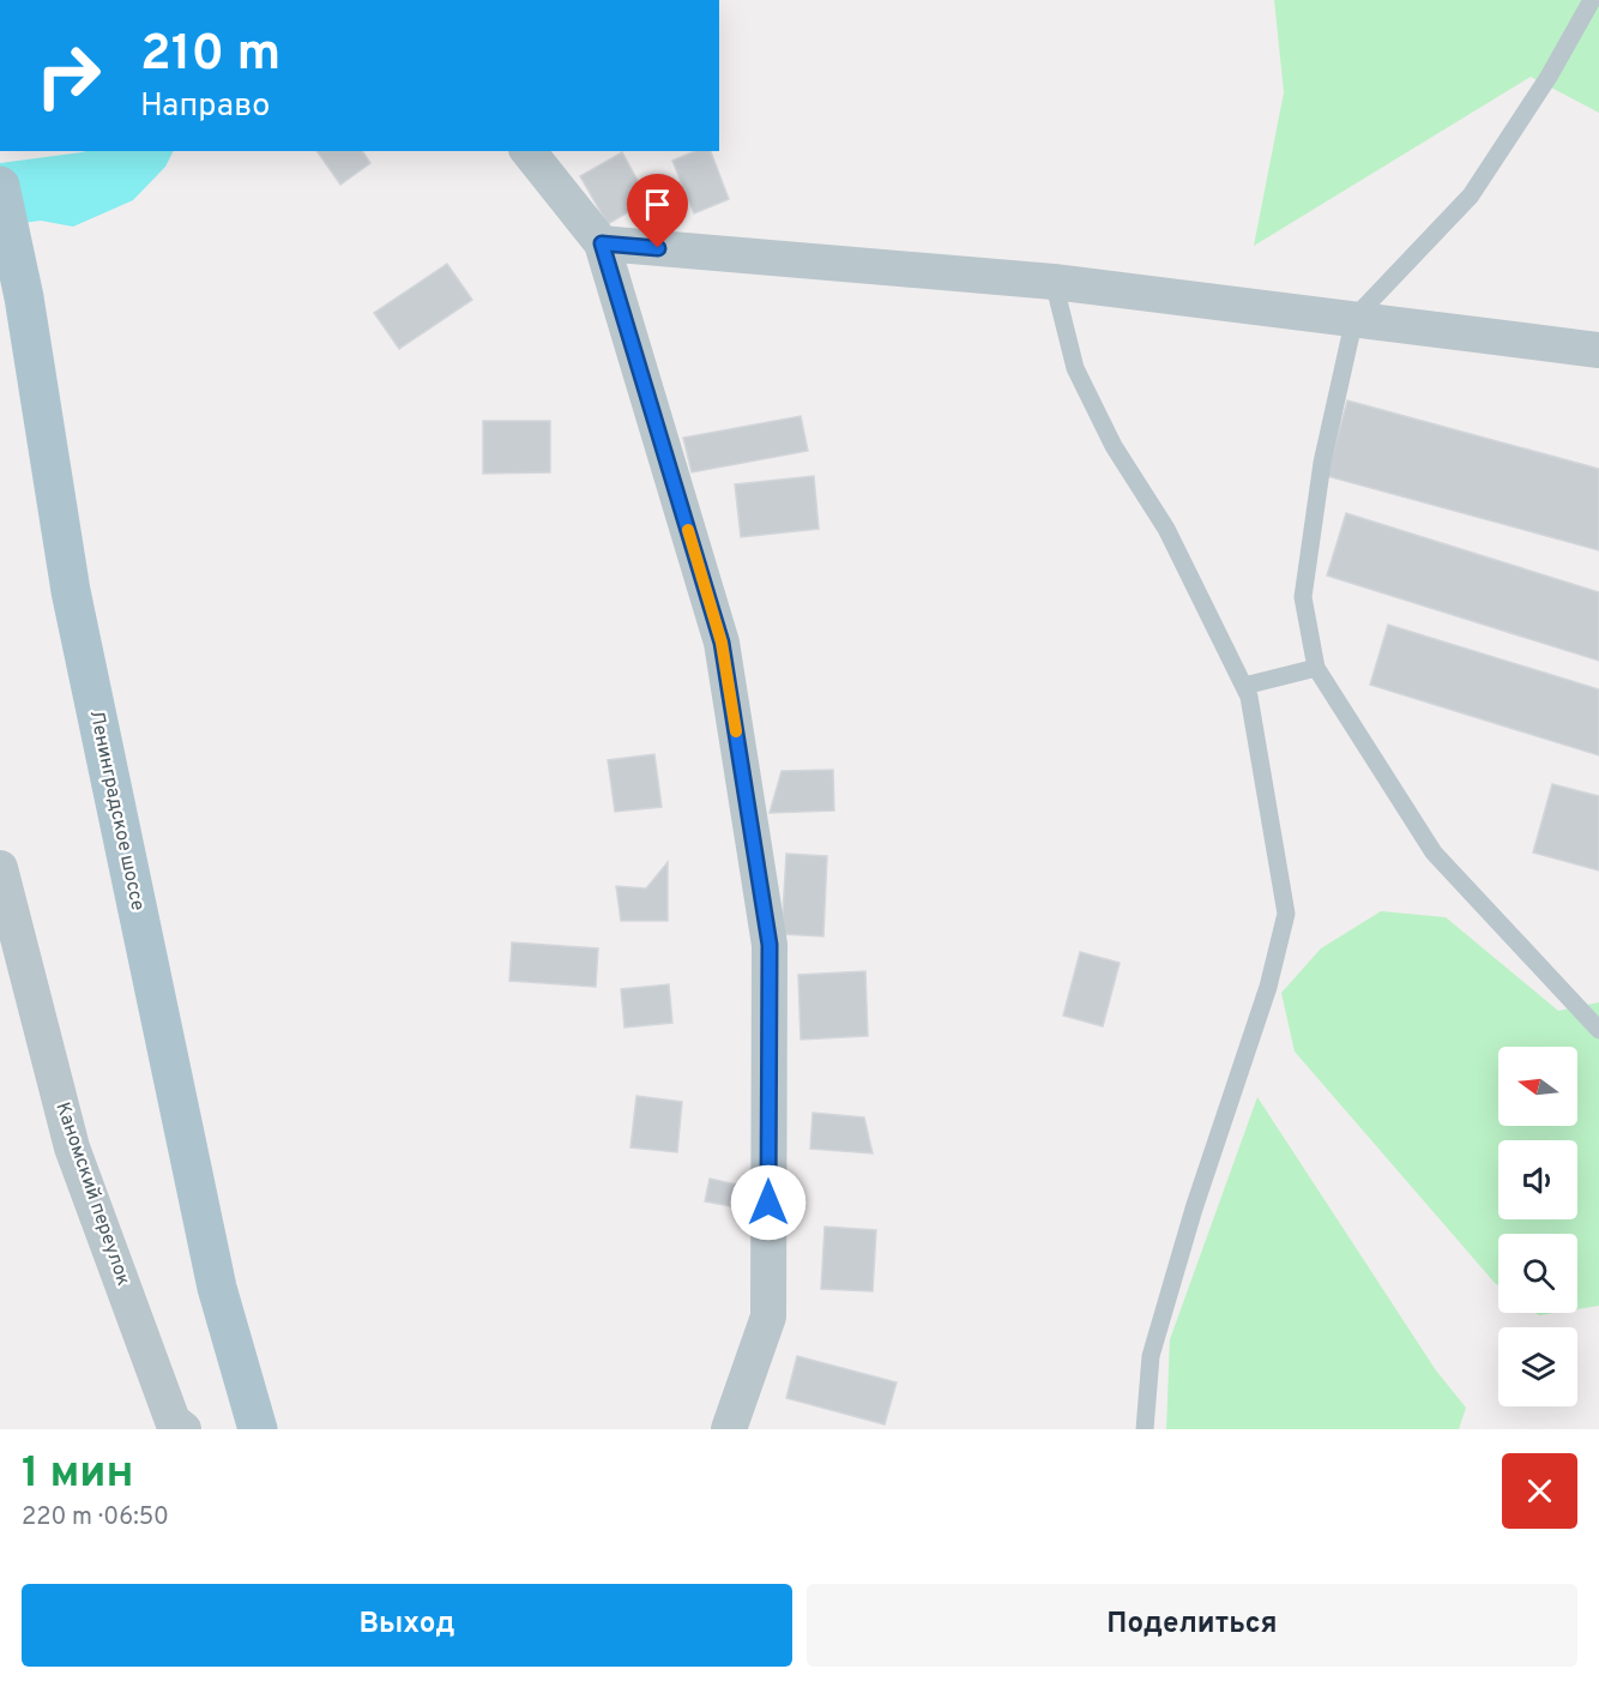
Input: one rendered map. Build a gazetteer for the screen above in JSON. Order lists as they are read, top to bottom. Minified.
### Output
{"streets":{"main road":["Ленинградское шоссе"],"street":["Каномский переулок"]},"north":"left","page":{"turn":["210 m","Направо"],"heading":["1 мин","220 m · 06:50"],"buttons":["Выход","Поделиться"]}}
